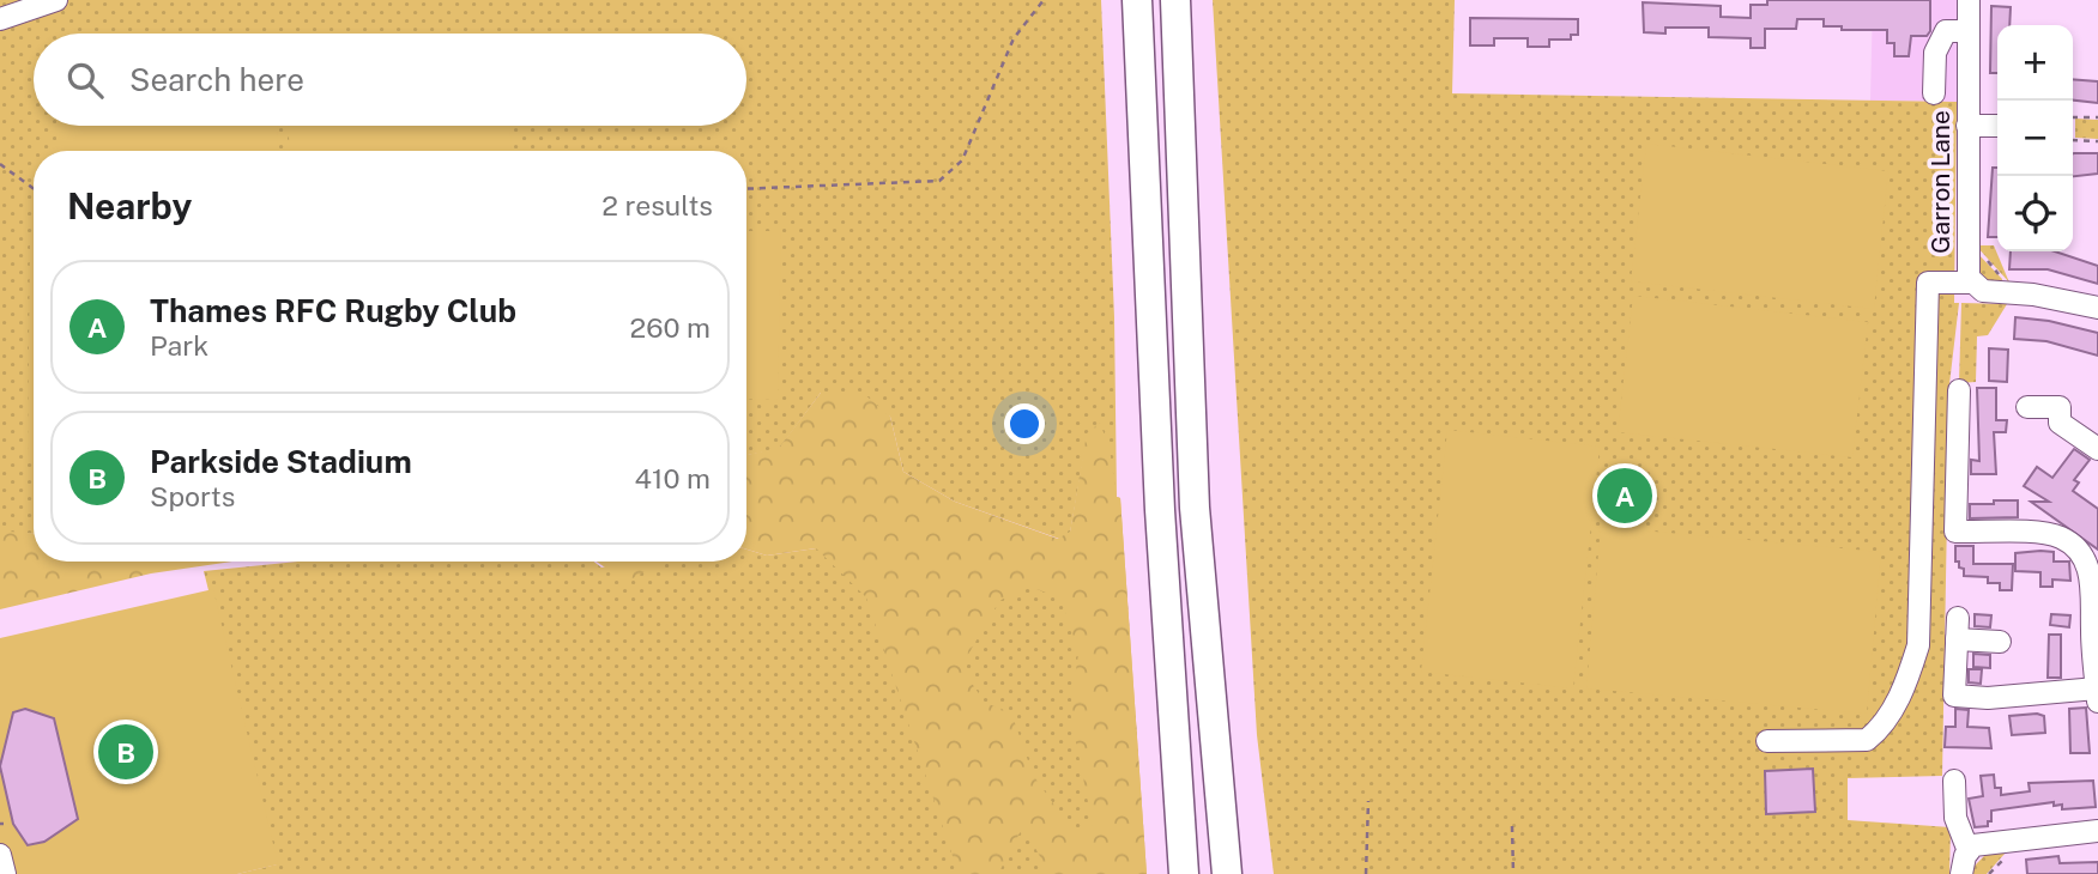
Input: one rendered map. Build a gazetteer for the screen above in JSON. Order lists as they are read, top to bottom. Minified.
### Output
{"streets":{"street":["Garron Lane"]},"page":{"map_buttons":["+","−"],"search":"Search here","heading":["Nearby","2 results"],"list":[{"mark":"A","name":"Thames RFC Rugby Club","note":"Park","value":"260 m"},{"mark":"B","name":"Parkside Stadium","note":"Sports","value":"410 m"}],"pins":["A","B"]}}
